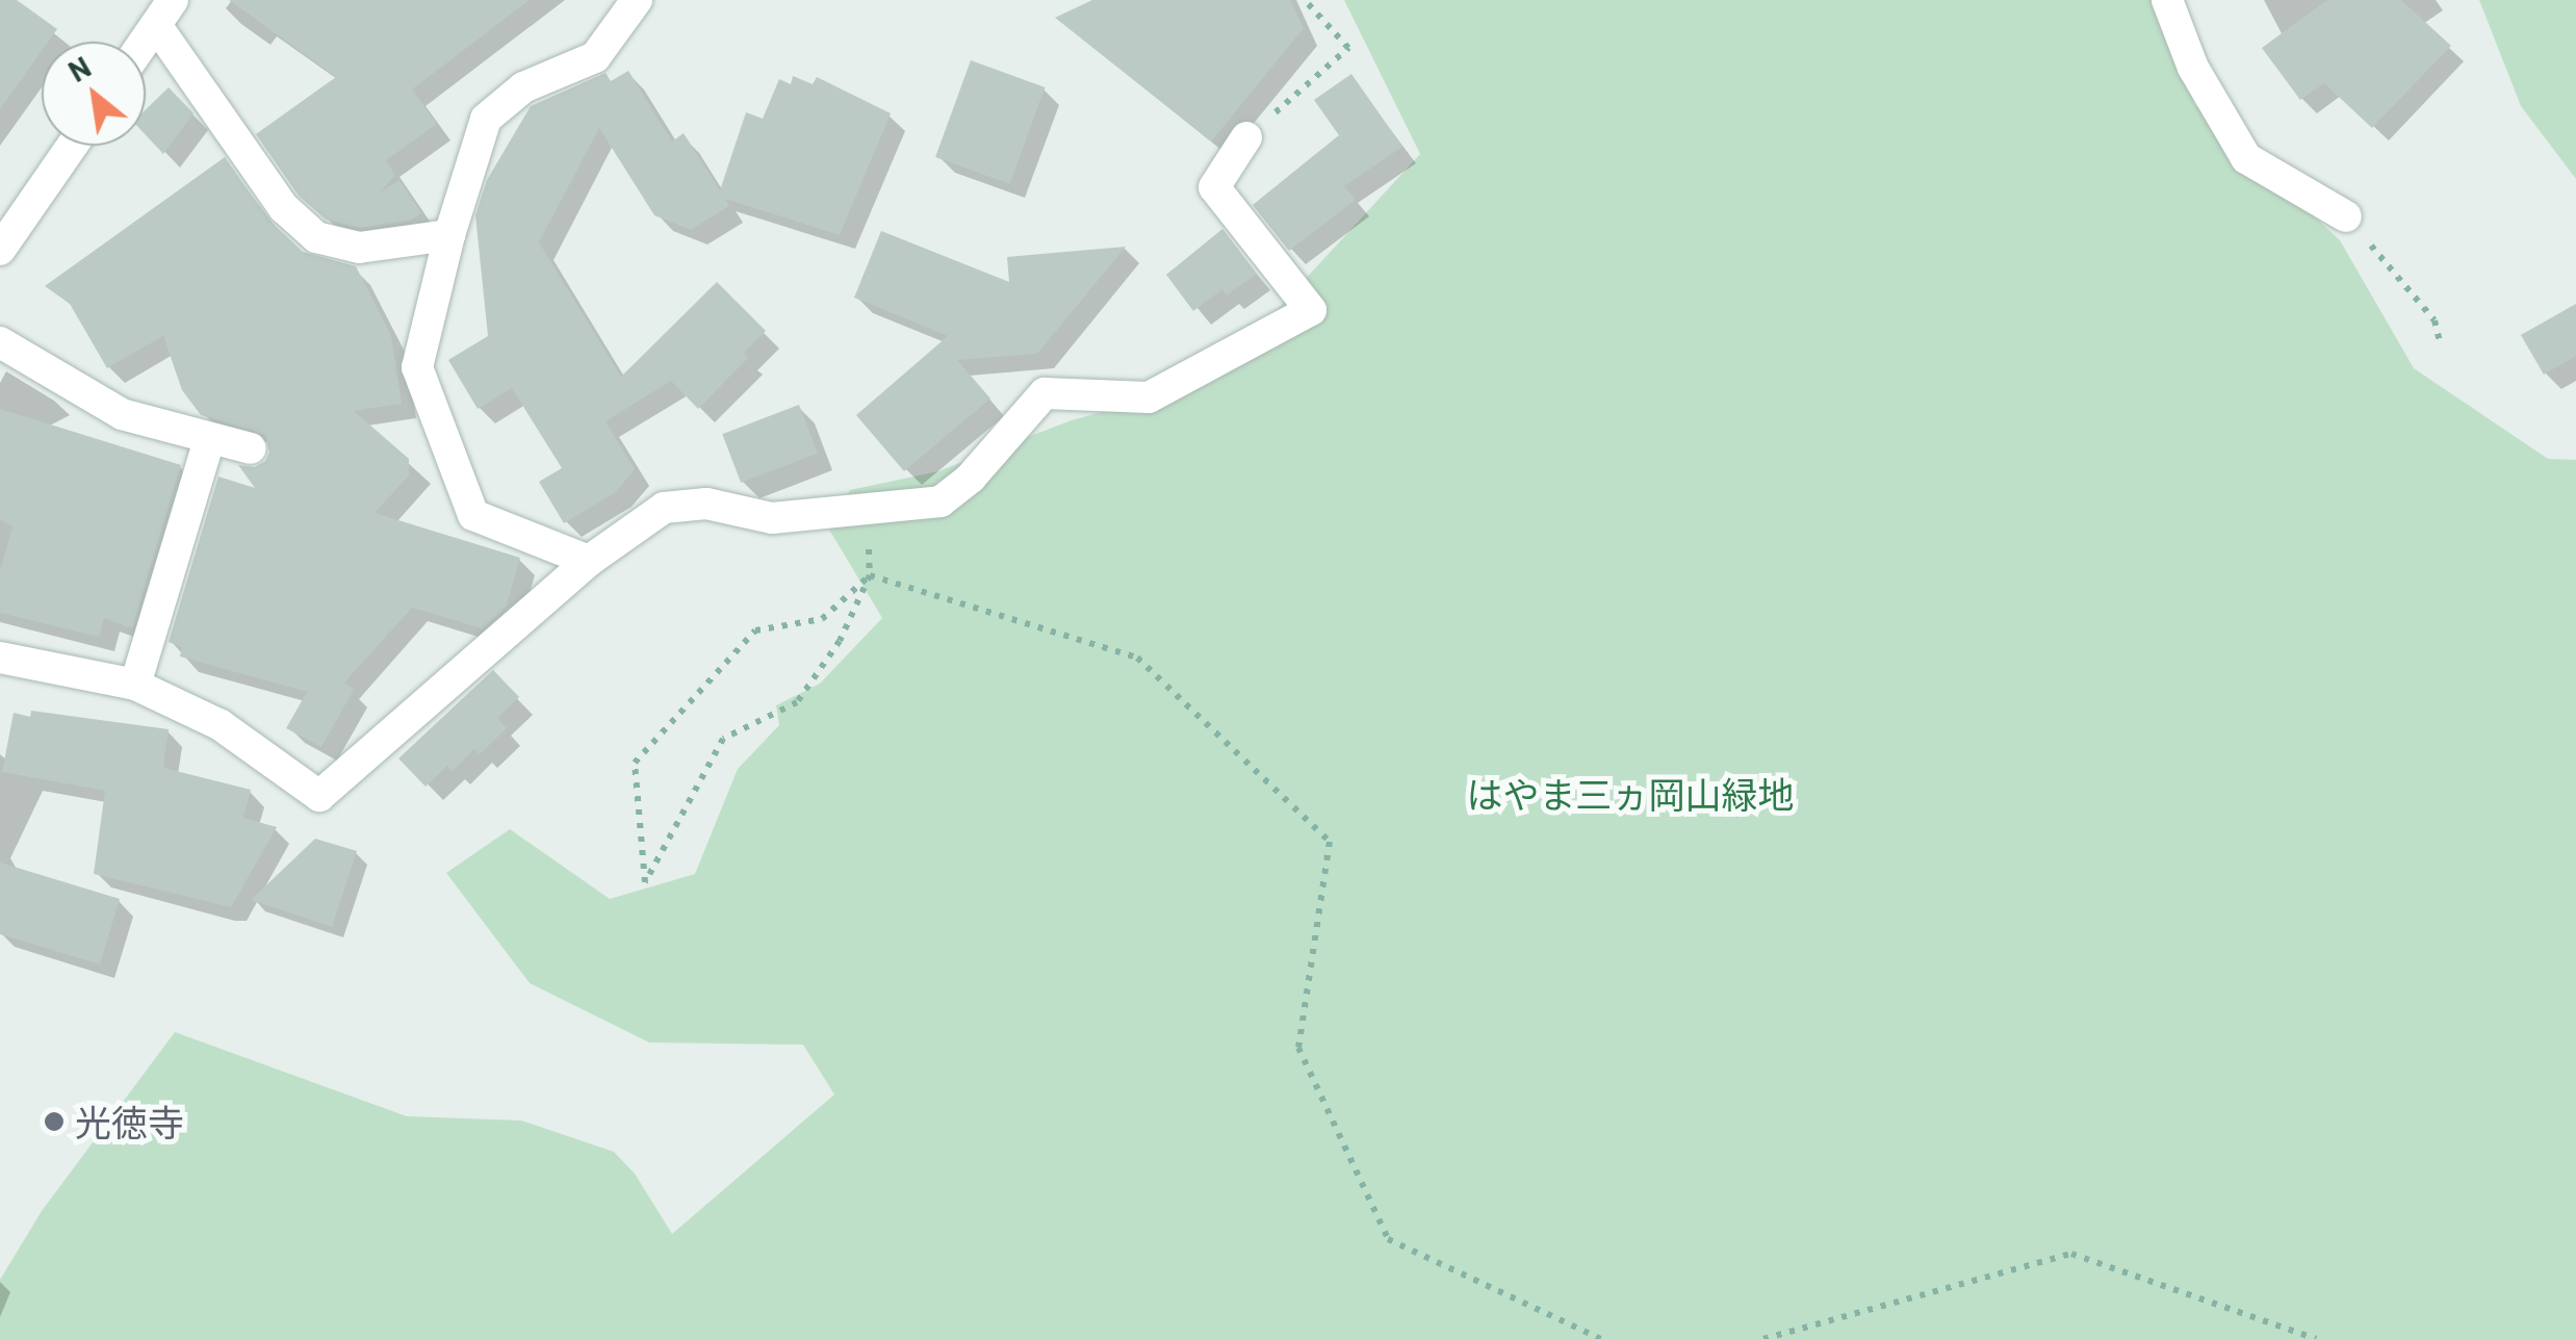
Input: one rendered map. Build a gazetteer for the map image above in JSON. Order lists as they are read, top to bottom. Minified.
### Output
{"parks":["はやま三ヵ岡山緑地"],"places":["光徳寺"],"north":"top left"}
